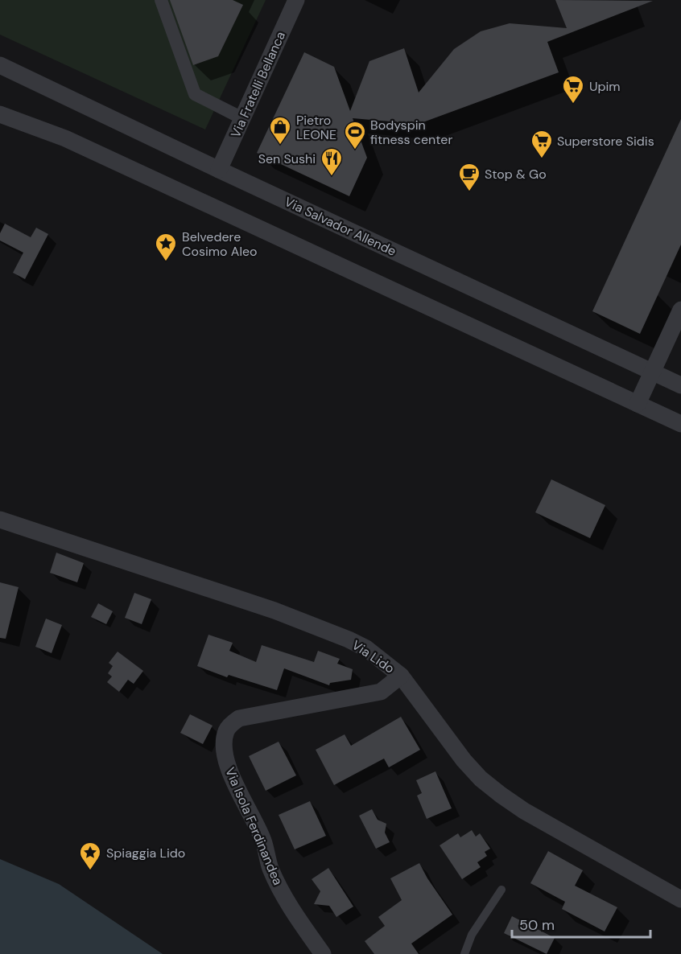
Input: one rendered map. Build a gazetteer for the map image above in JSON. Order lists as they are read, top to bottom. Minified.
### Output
{"streets":{"street":["Via Fratelli Bellanca","Via Salvador Allende","Via Lido","Via Isola Ferdinandea"]},"crossings":[["Via Fratelli Bellanca","Via Salvador Allende"],["Via Lido","Via Isola Ferdinandea"]],"places":{"supermarket":["Upim","Superstore Sidis"],"shop":["Pietro LEONE"],"sports":["Bodyspin fitness center"],"restaurant":["Sen Sushi"],"cafe":["Stop & Go"],"place":["Belvedere Cosimo Aleo","Spiaggia Lido"]},"scale_bar":"50 m"}
